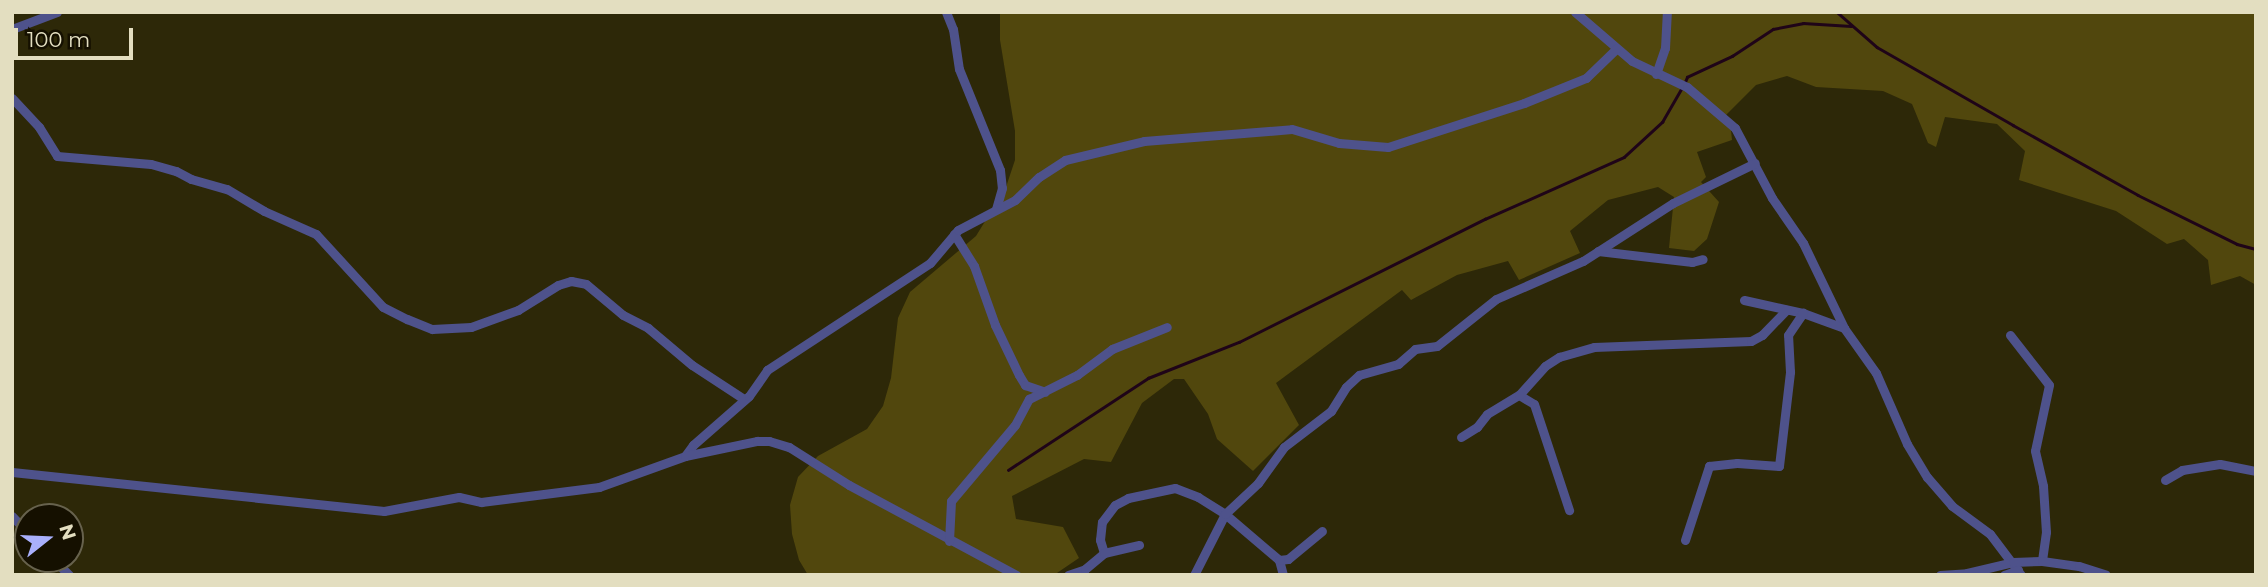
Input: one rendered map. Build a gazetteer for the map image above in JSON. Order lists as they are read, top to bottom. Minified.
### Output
{"scale_bar":"100 m","north":"right"}
